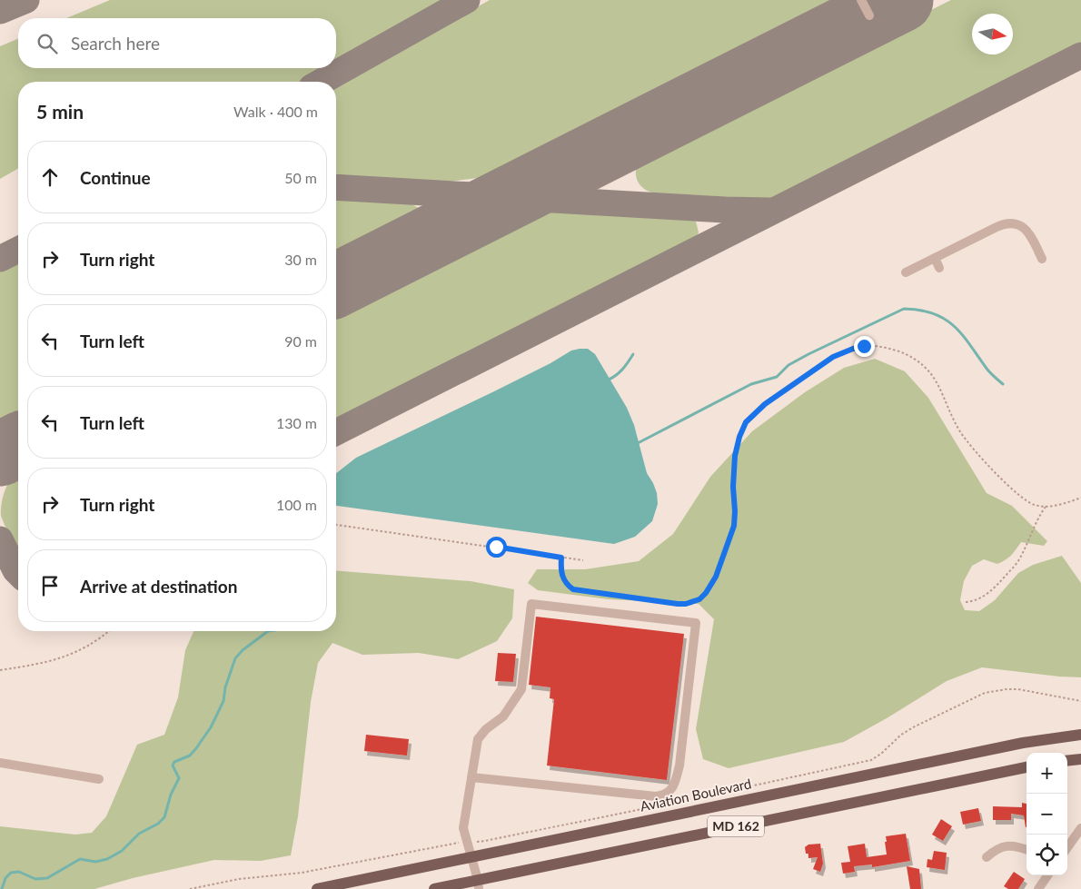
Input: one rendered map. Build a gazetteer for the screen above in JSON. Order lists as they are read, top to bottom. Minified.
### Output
{"streets":{"main road":["Aviation Boulevard","MD 162"]},"north":"right","page":{"search":"Search here","heading":["5 min","Walk · 400 m"],"list":[["Continue","50 m"],["Turn right","30 m"],["Turn left","90 m"],["Turn left","130 m"],["Turn right","100 m"],"Arrive at destination"],"map_buttons":["+","−"]}}
